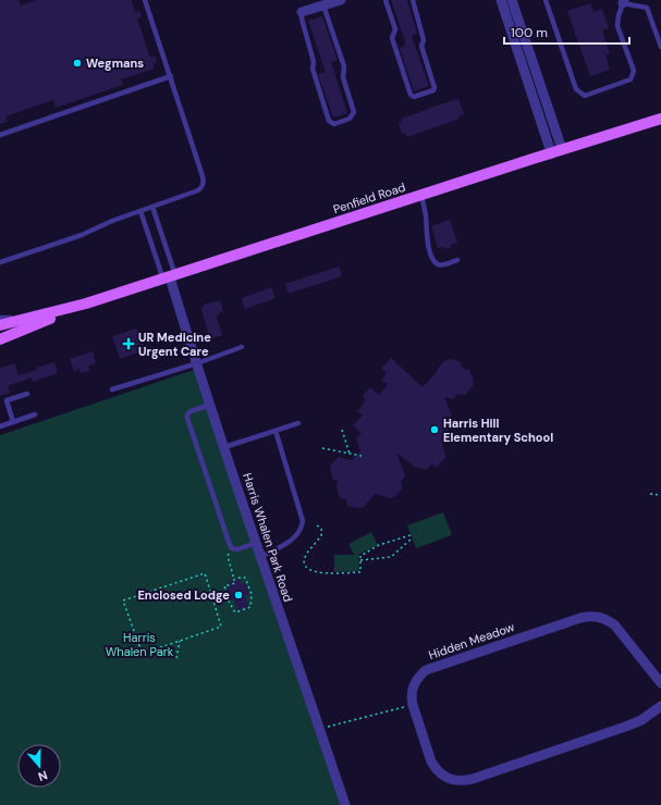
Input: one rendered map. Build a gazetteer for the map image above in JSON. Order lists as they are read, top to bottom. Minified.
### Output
{"streets":{"main road":["Penfield Road"],"street":["Harris Whalen Park Road","Hidden Meadow"]},"crossings":[["Penfield Road","Harris Whalen Park Road"]],"parks":["Harris Whalen Park"],"places":{"other":["Wegmans","Harris Hill Elementary School","Enclosed Lodge"],"health":["UR Medicine Urgent Care"]},"scale_bar":"100 m","north":"bottom"}
